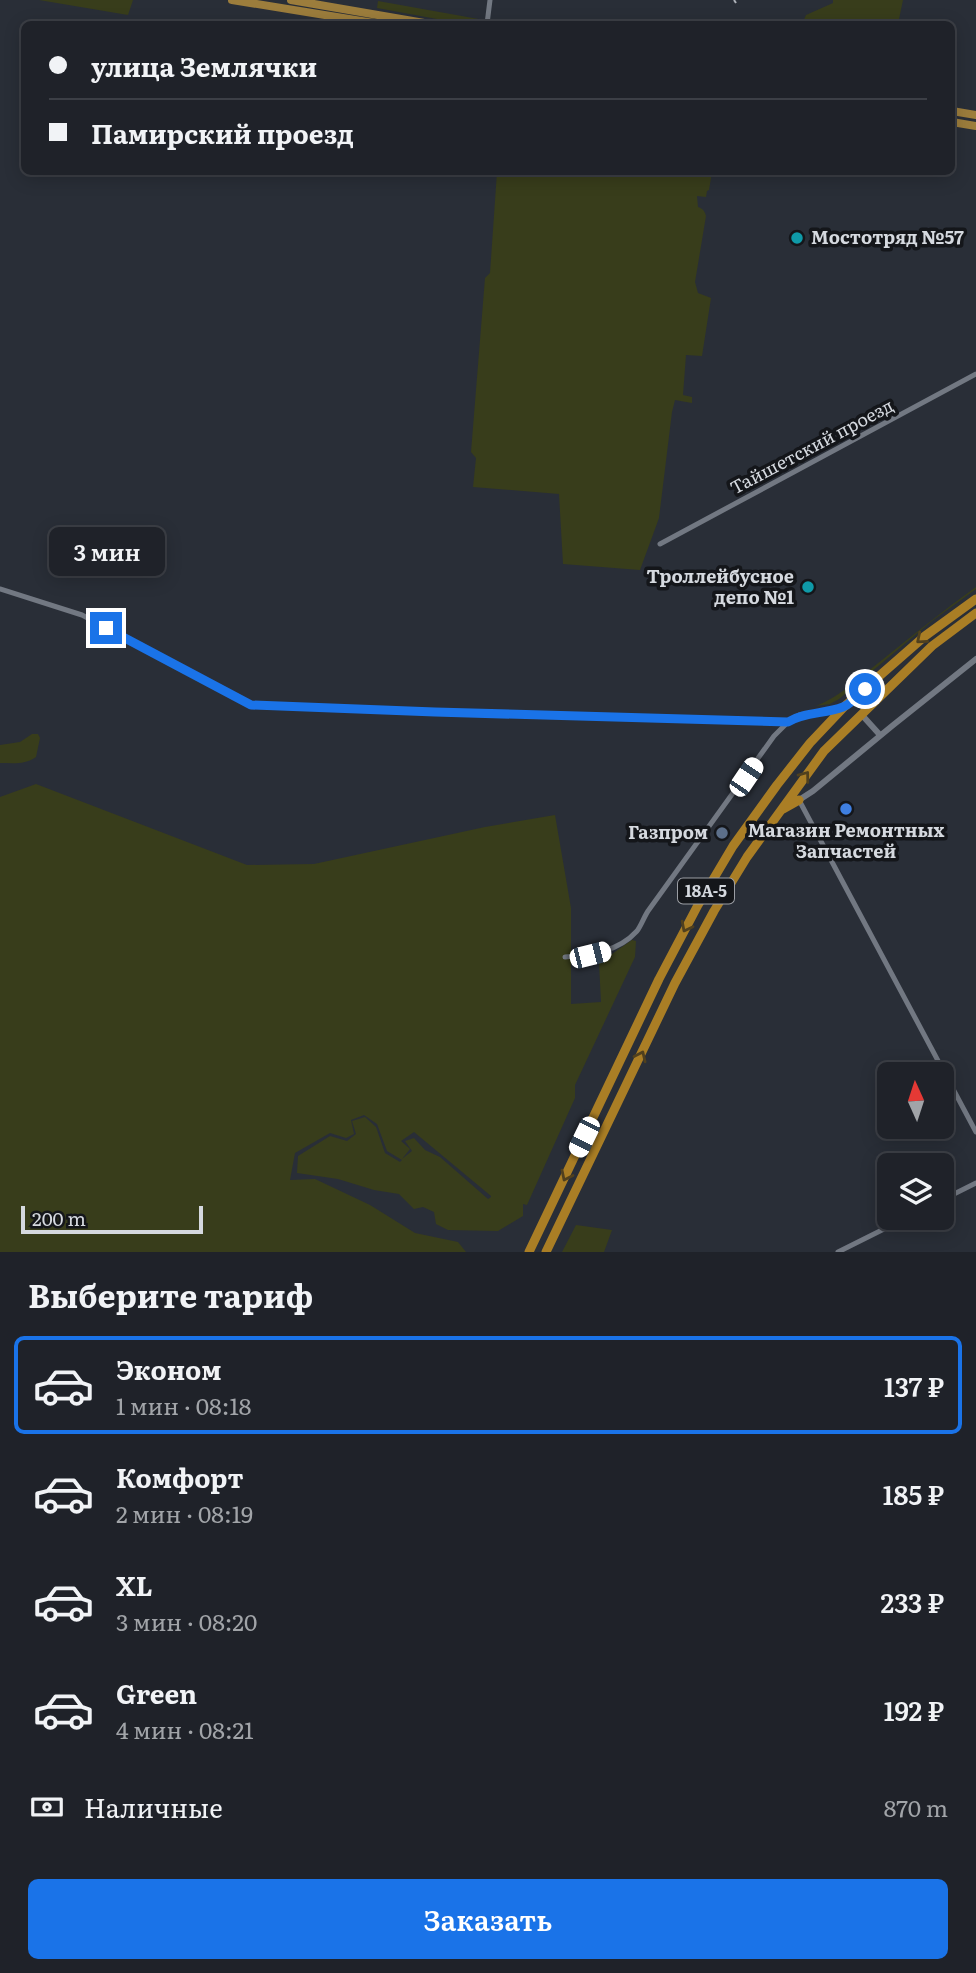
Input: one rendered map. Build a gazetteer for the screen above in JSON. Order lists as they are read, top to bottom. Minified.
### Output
{"streets":{"highway":["18А-5"],"street":["Тайшетский проезд"]},"places":["Мостотряд №57","Троллейбусное депо №1","Магазин Ремонтных Запчастей","Газпром"],"scale_bar":"200 m","north":"top","page":{"banner":["улица Землячки","Памирский проезд"],"bubble":"3 мин","scale":"200 m","heading":"Выберите тариф","list":[{"name":"Эконом","note":"1 мин · 08:18","value":"137 ₽"},{"name":"Комфорт","note":"2 мин · 08:19","value":"185 ₽"},{"name":"XL","note":"3 мин · 08:20","value":"233 ₽"},{"name":"Green","note":"4 мин · 08:21","value":"192 ₽"}],"pay":["Наличные","870 m"],"buttons":"Заказать"}}
